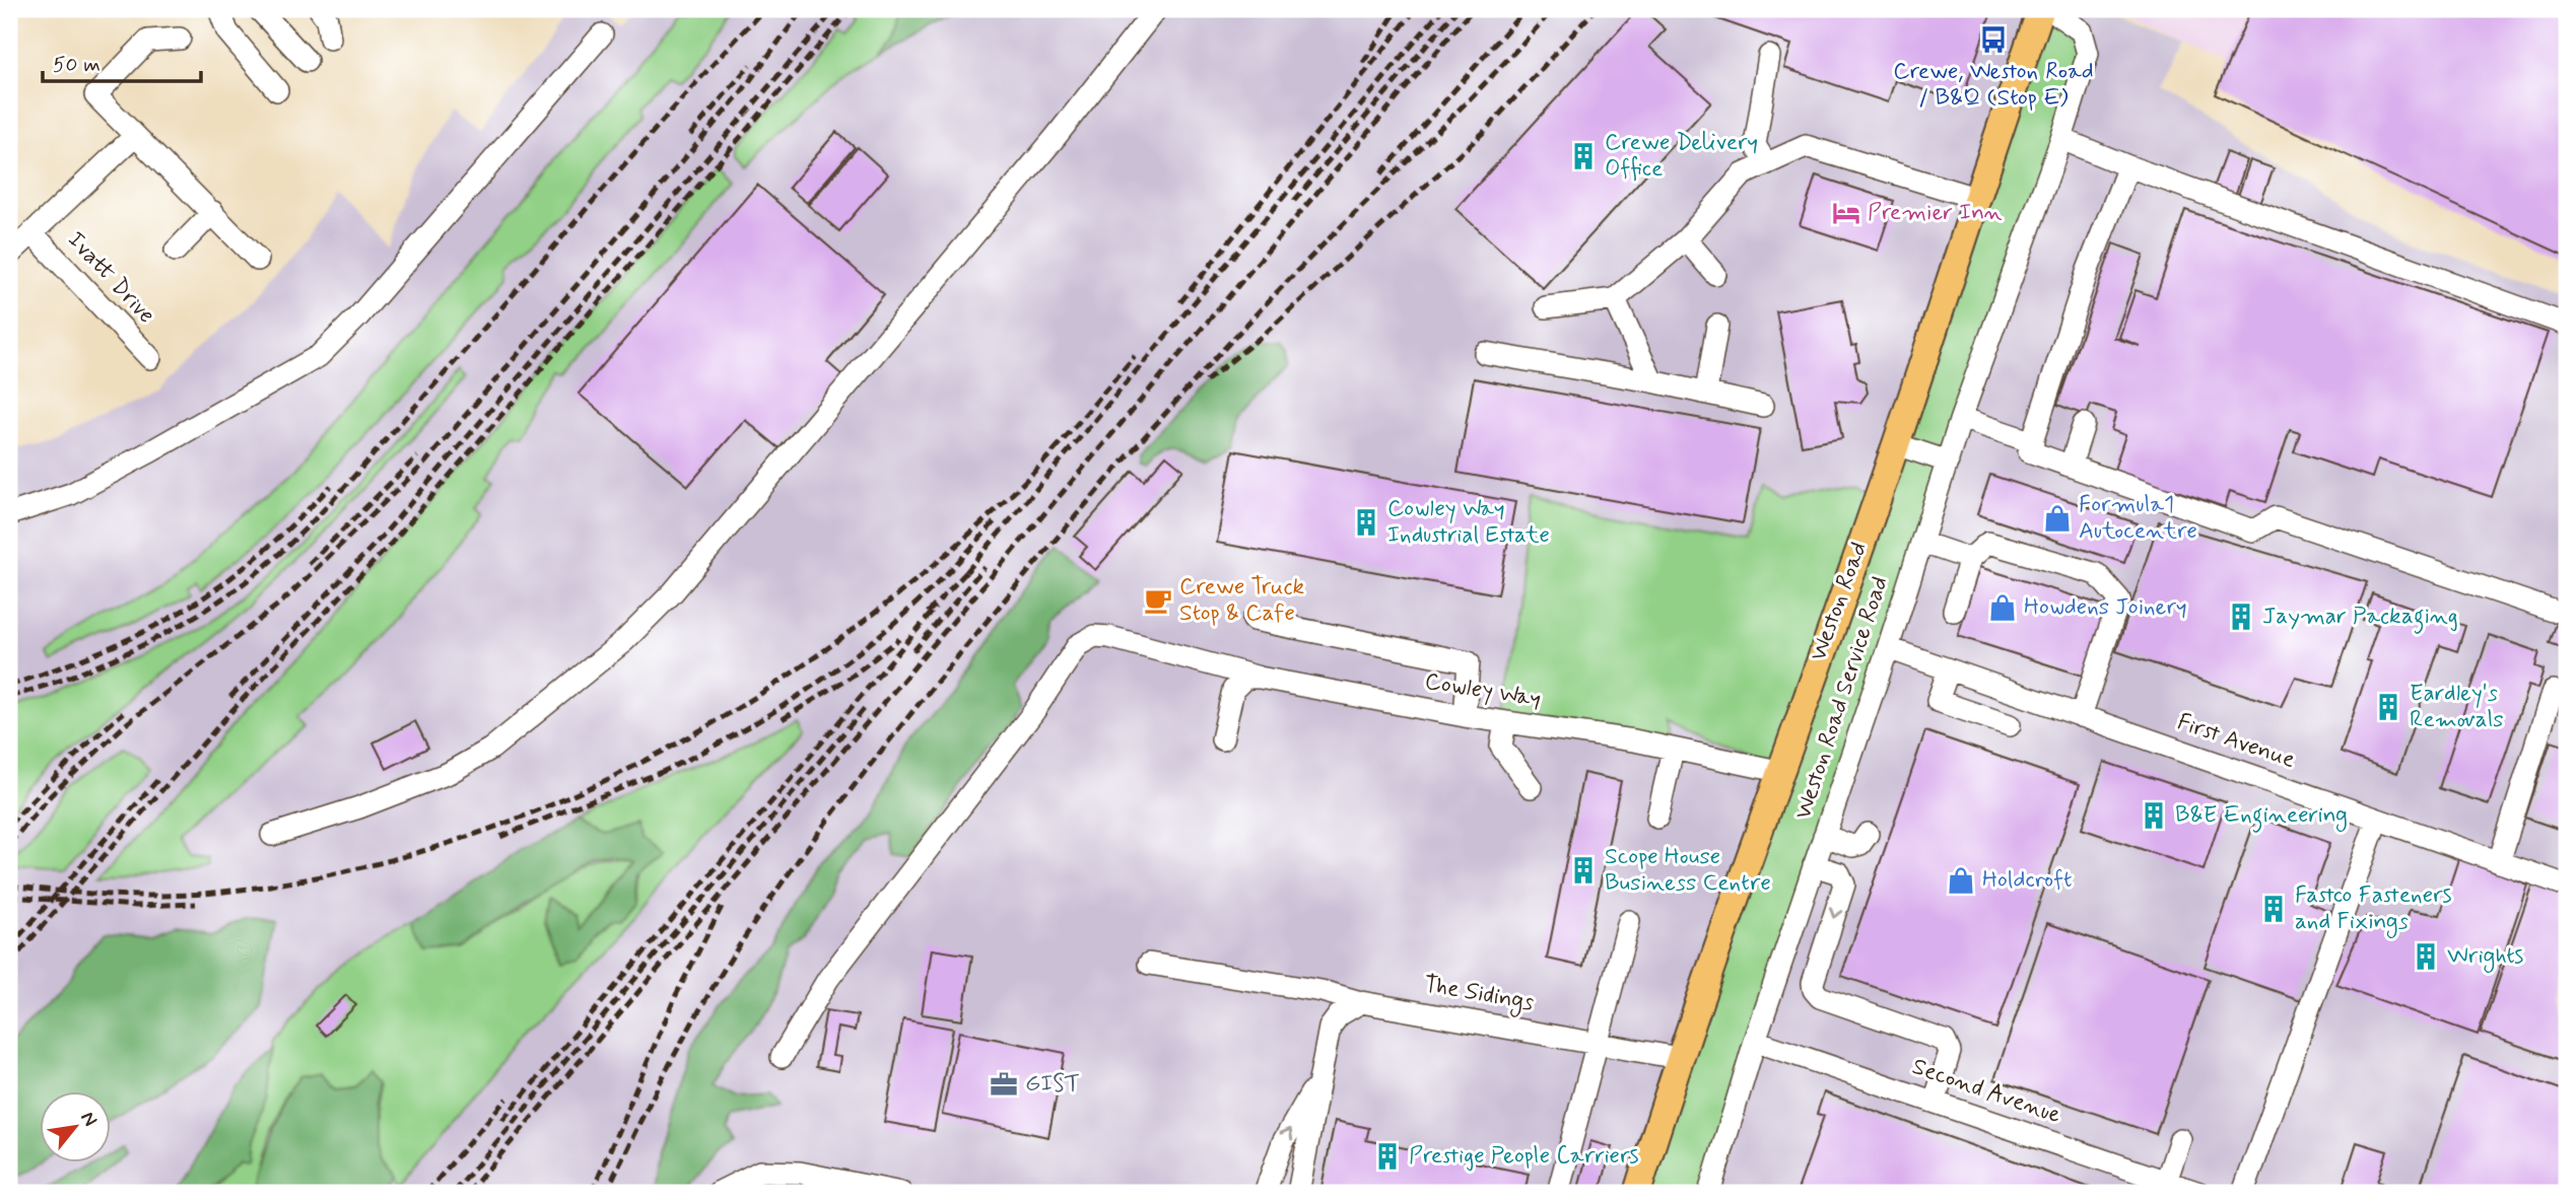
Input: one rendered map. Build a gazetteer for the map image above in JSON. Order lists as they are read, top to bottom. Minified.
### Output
{"streets":{"main road":["Weston Road"],"street":["Ivatt Drive","Cowley Way","Weston Road Service Road","First Avenue","The Sidings","Second Avenue"]},"crossings":[["Weston Road","Cowley Way"],["Weston Road","The Sidings"],["Weston Road Service Road","First Avenue"],["Weston Road Service Road","Second Avenue"]],"places":{"bus stop":["Crewe, Weston Road / B&Q (Stop E)"],"building":["Crewe Delivery Office","Cowley Way Industrial Estate","Jaymar Packaging","Eardley's Removals","B&E Engineering","Scope House Business Centre","Fastco Fasteners and Fixings","Wrights","Prestige People Carriers"],"hotel":["Premier Inn"],"shop":["Formula1 Autocentre","Howdens Joinery","Holdcroft"],"cafe":["Crewe Truck Stop & Cafe"],"office":["GIST"]},"scale_bar":"50 m","north":"top right"}
